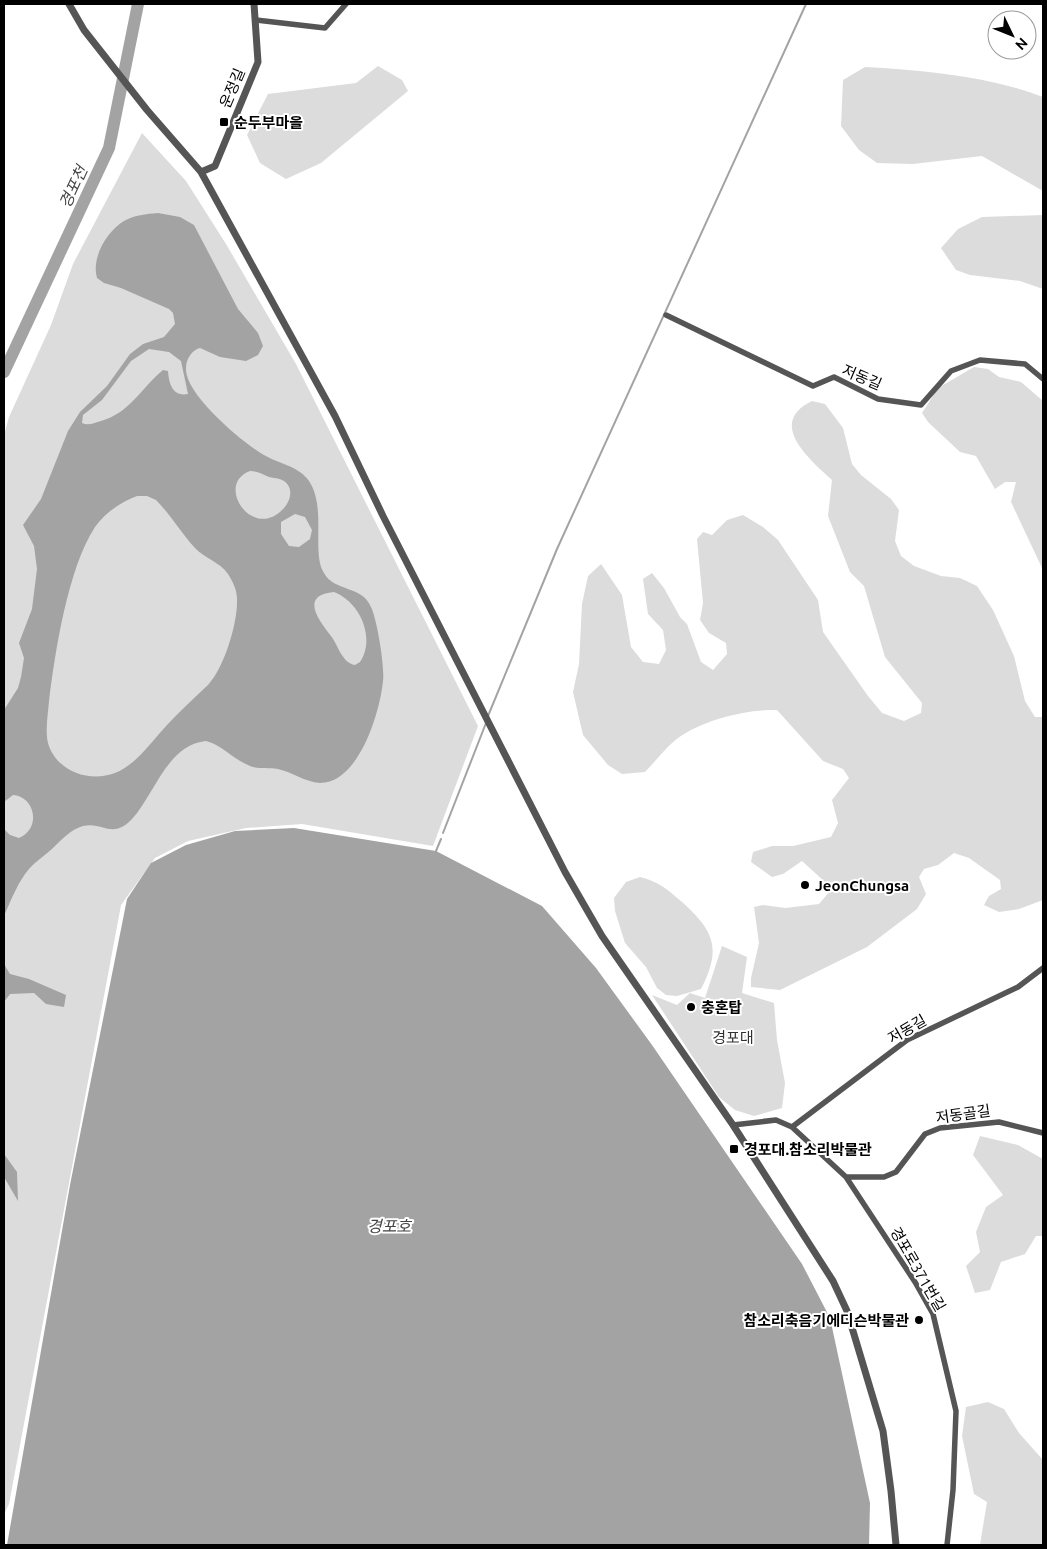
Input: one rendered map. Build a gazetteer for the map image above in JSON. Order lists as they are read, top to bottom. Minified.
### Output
{"streets":{"street":["운정길","저동길","저동골길","경포로371번길"]},"crossings":[["저동길","경포로371번길"],["저동골길","경포로371번길"]],"water":["경포천","경포호"],"parks":["경포대"],"places":{"transit":["순두부마을","경포대.참소리박물관"],"other":["JeonChungsa","충혼탑","참소리축음기에디슨박물관"]},"north":"bottom right"}
